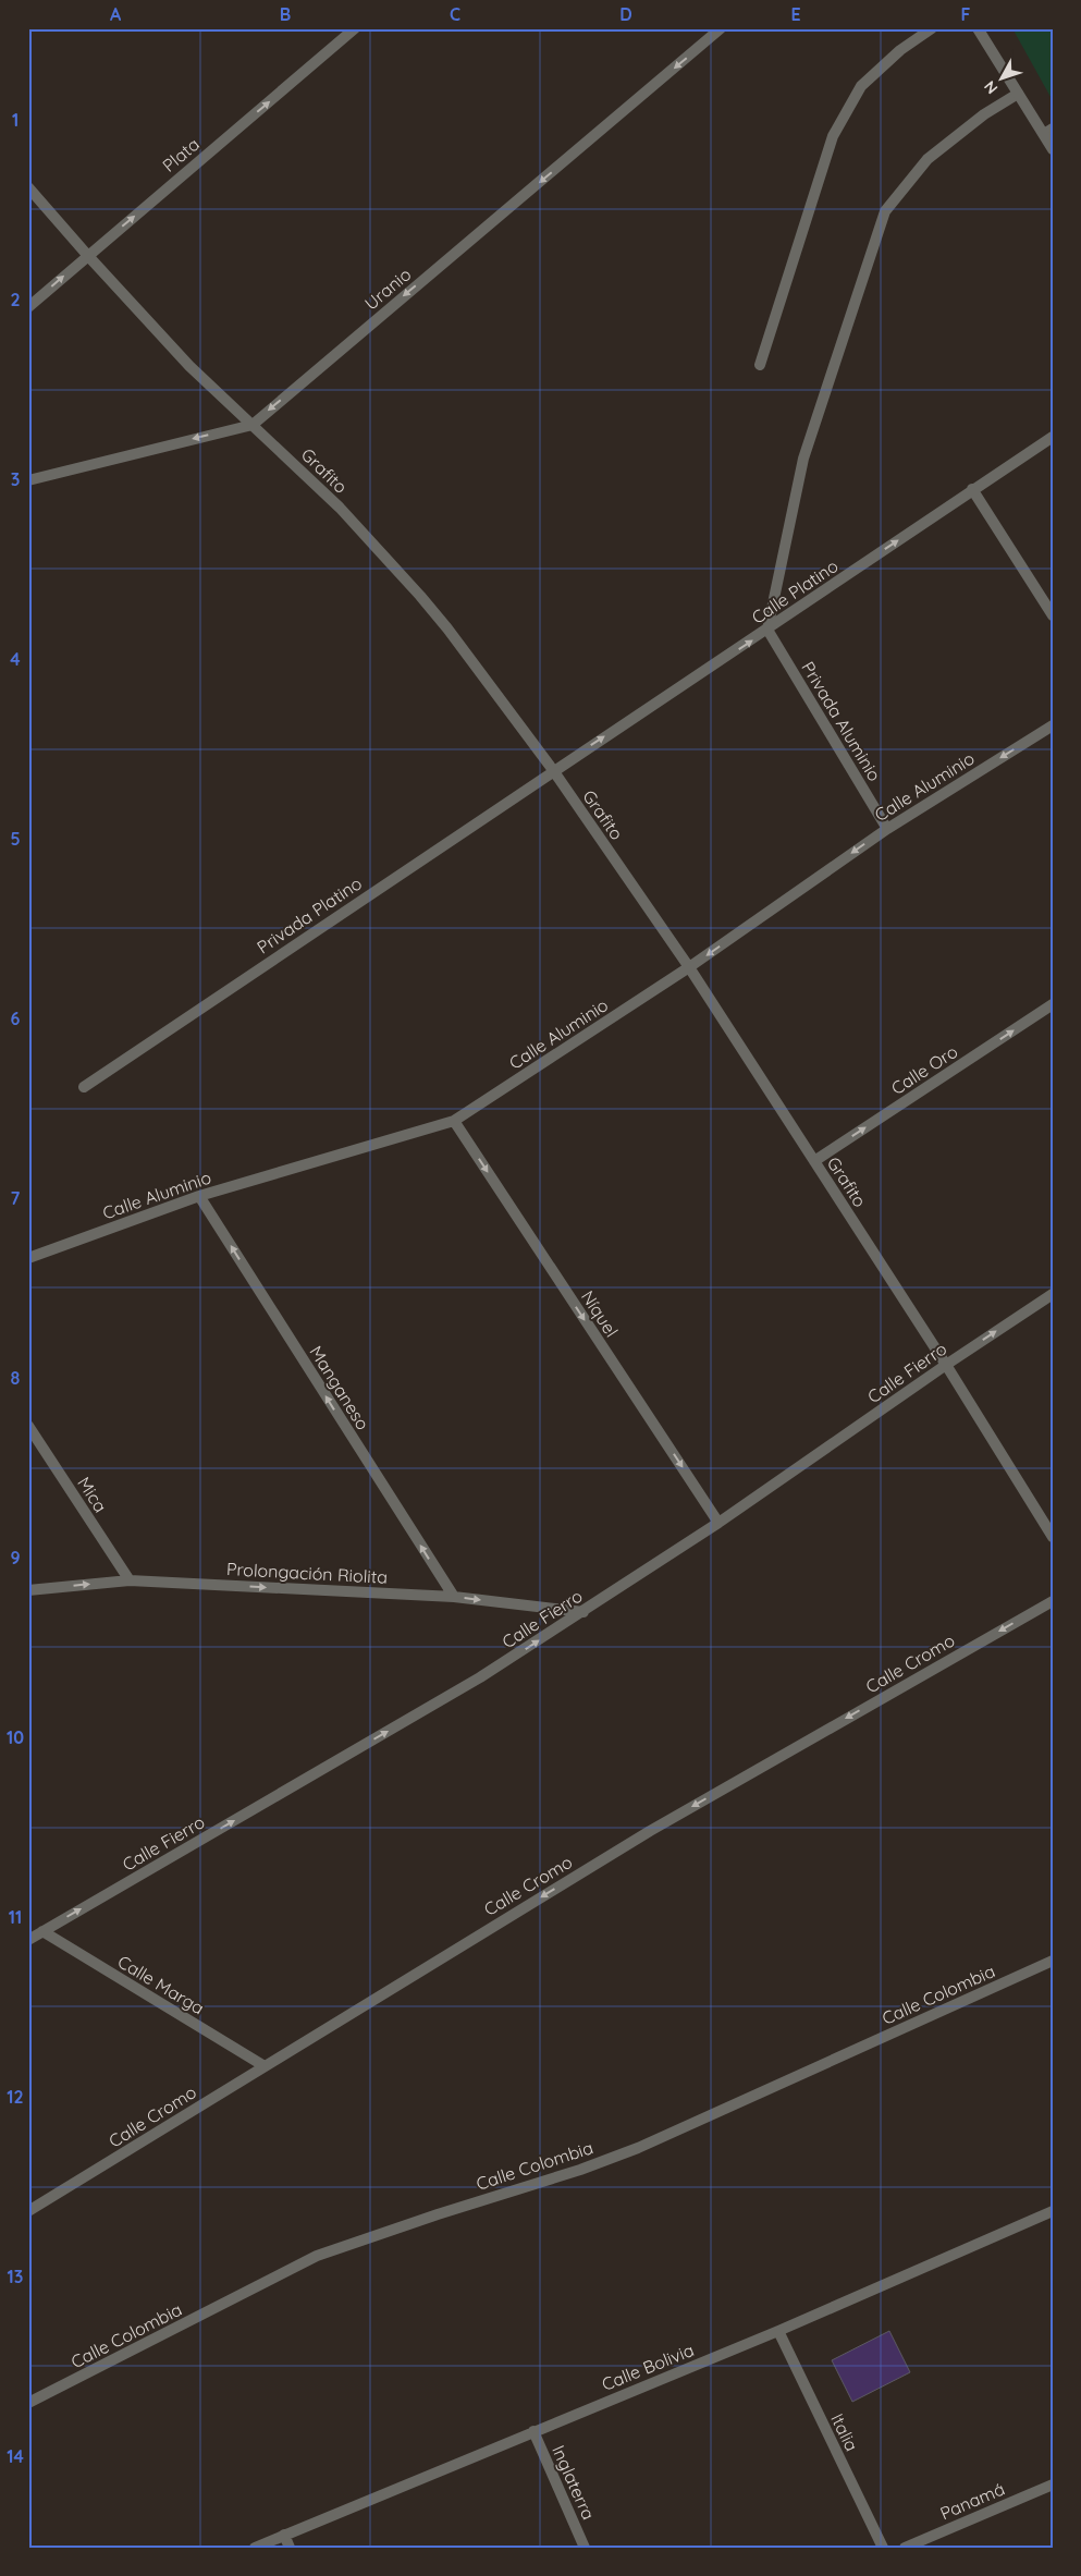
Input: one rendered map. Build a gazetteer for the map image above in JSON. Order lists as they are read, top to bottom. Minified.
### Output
{"streets":{"street":["Plata","Uranio","Grafito","Calle Platino","Privada Aluminio","Calle Aluminio","Privada Platino","Calle Oro","Níquel","Calle Fierro","Manganeso","Mica","Prolongación Riolita","Calle Cromo","Calle Marga","Calle Colombia","Calle Bolivia","Italia","Inglaterra","Panamá"]},"crossings":[["Plata","Grafito"],["Uranio","Grafito"],["Grafito","Calle Platino"],["Grafito","Calle Aluminio"],["Grafito","Privada Platino"],["Grafito","Calle Oro"],["Grafito","Calle Fierro"],["Calle Platino","Privada Aluminio"],["Calle Platino","Privada Platino"],["Privada Aluminio","Calle Aluminio"],["Calle Aluminio","Níquel"],["Calle Aluminio","Manganeso"],["Níquel","Calle Fierro"],["Calle Fierro","Prolongación Riolita"],["Calle Fierro","Calle Marga"],["Manganeso","Prolongación Riolita"],["Mica","Prolongación Riolita"],["Calle Cromo","Calle Marga"],["Calle Bolivia","Italia"],["Calle Bolivia","Inglaterra"]],"one_way":["Plata","Uranio","Calle Platino","Calle Aluminio","Calle Oro","Níquel","Calle Fierro","Manganeso","Prolongación Riolita","Calle Cromo"],"north":"bottom left","grid":{"columns":["A","B","C","D","E","F"],"rows":["1","2","3","4","5","6","7","8","9","10","11","12","13","14"]}}
